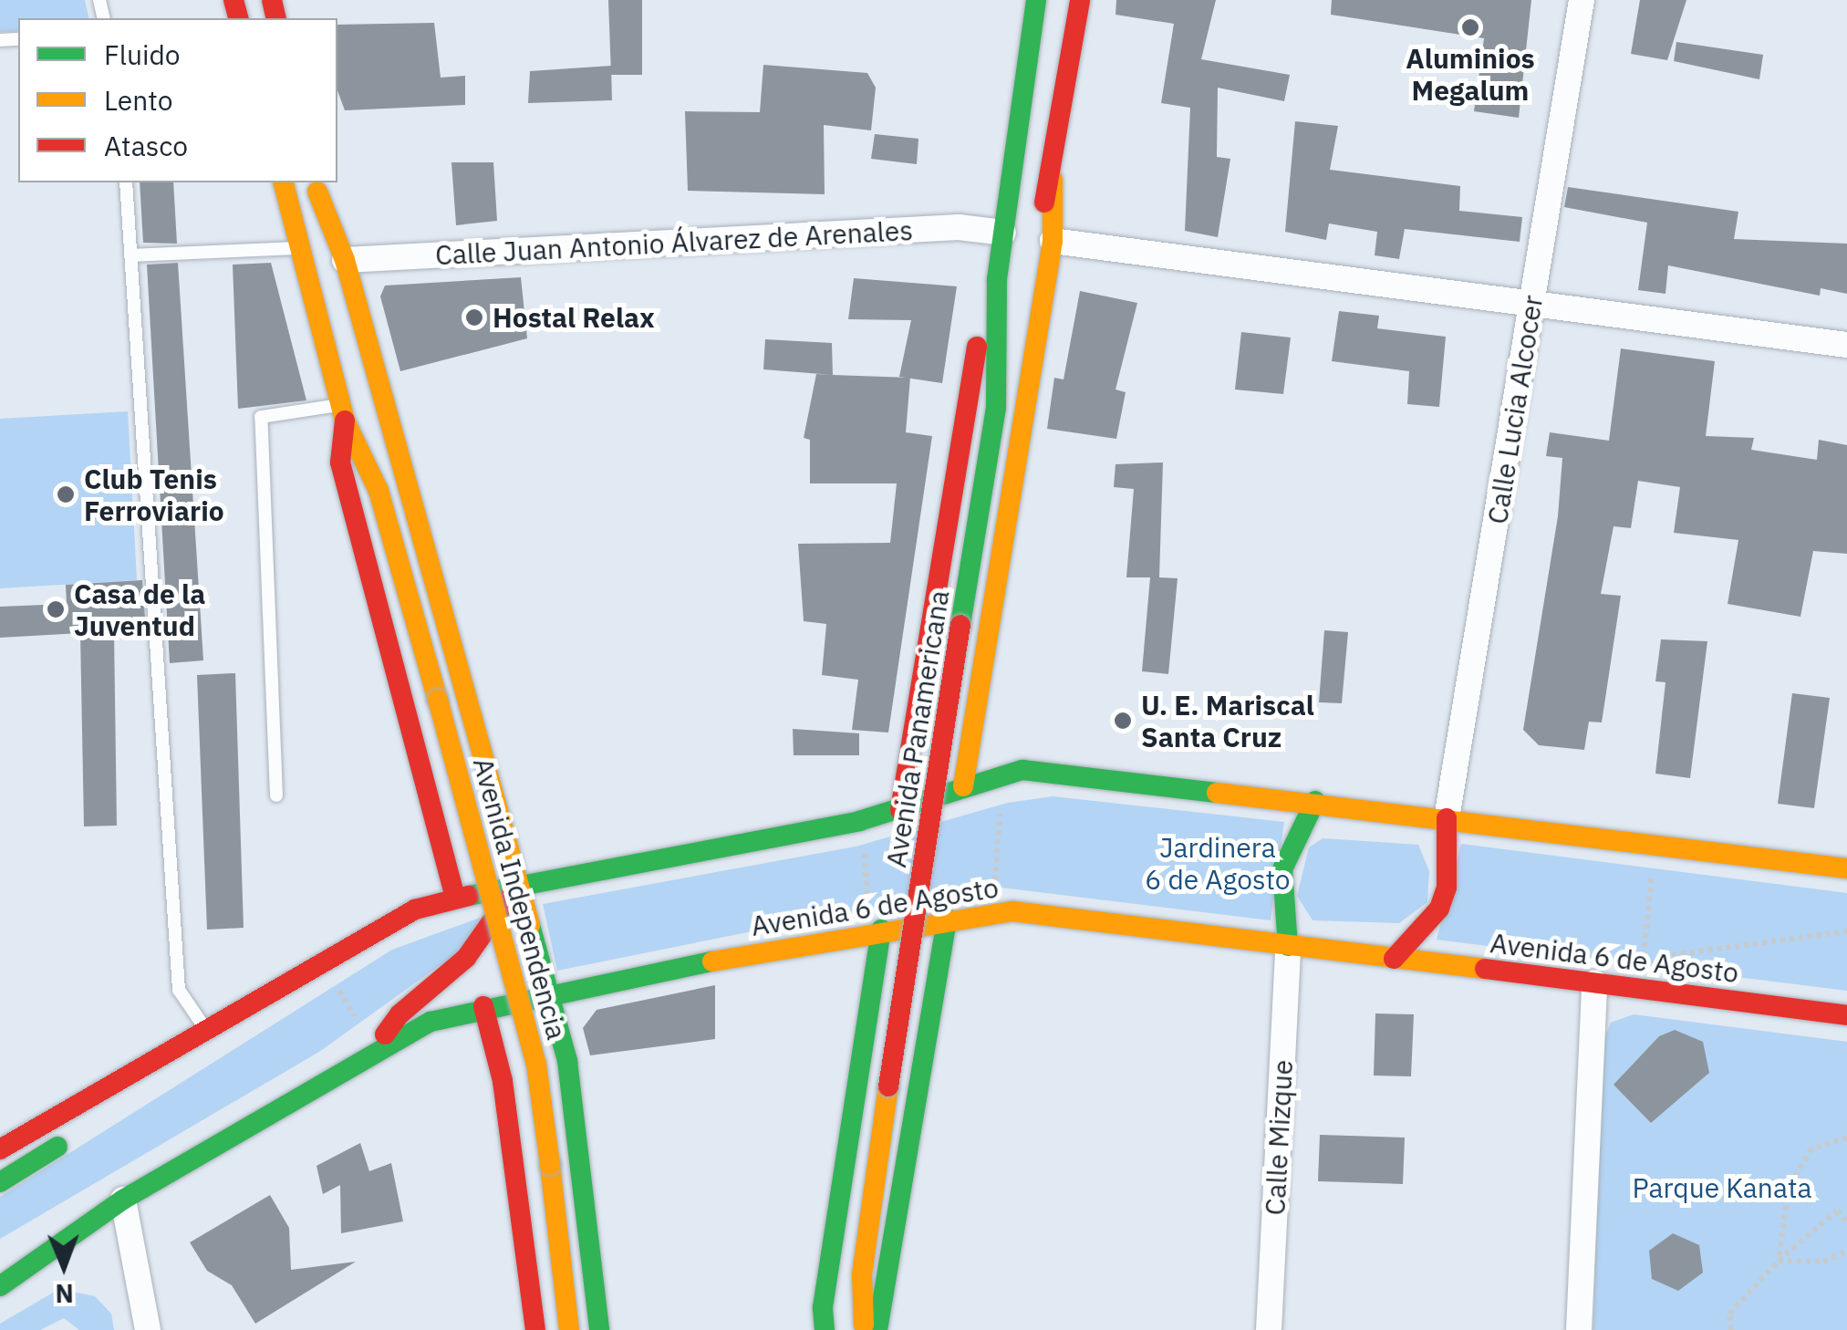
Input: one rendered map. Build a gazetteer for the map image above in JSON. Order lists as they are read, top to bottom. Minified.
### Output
{"streets":{"main road":["Avenida Panamericana","Avenida Independencia","Avenida 6 de Agosto"],"street":["Calle Juan Antonio Álvarez de Arenales","Calle Lucia Alcocer","Calle Mizque"]},"crossings":[["Calle Juan Antonio Álvarez de Arenales","Avenida Panamericana"],["Calle Lucia Alcocer","Avenida 6 de Agosto"],["Calle Lucia Alcocer","Calle Mizque"],["Avenida 6 de Agosto","Calle Mizque"]],"parks":["Jardinera 6 de Agosto","Parque Kanata"],"places":["Aluminios Megalum","Hostal Relax","Club Tenis Ferroviario","Casa de la Juventud","U. E. Mariscal Santa Cruz"],"legend":["Fluido","Lento","Atasco"],"north":"bottom"}
